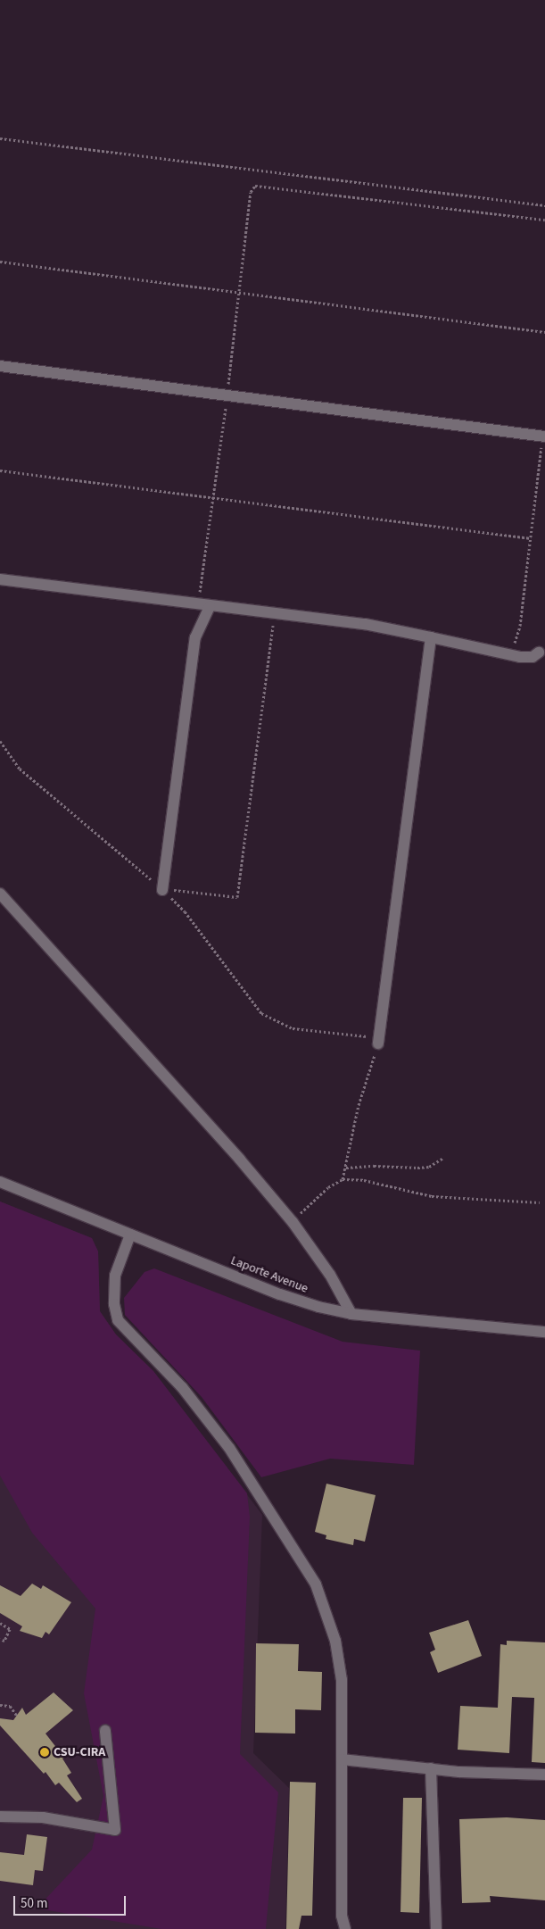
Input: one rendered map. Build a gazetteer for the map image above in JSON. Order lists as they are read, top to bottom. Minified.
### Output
{"streets":{"street":["Laporte Avenue"]},"places":["CSU-CIRA"],"scale_bar":"50 m"}
